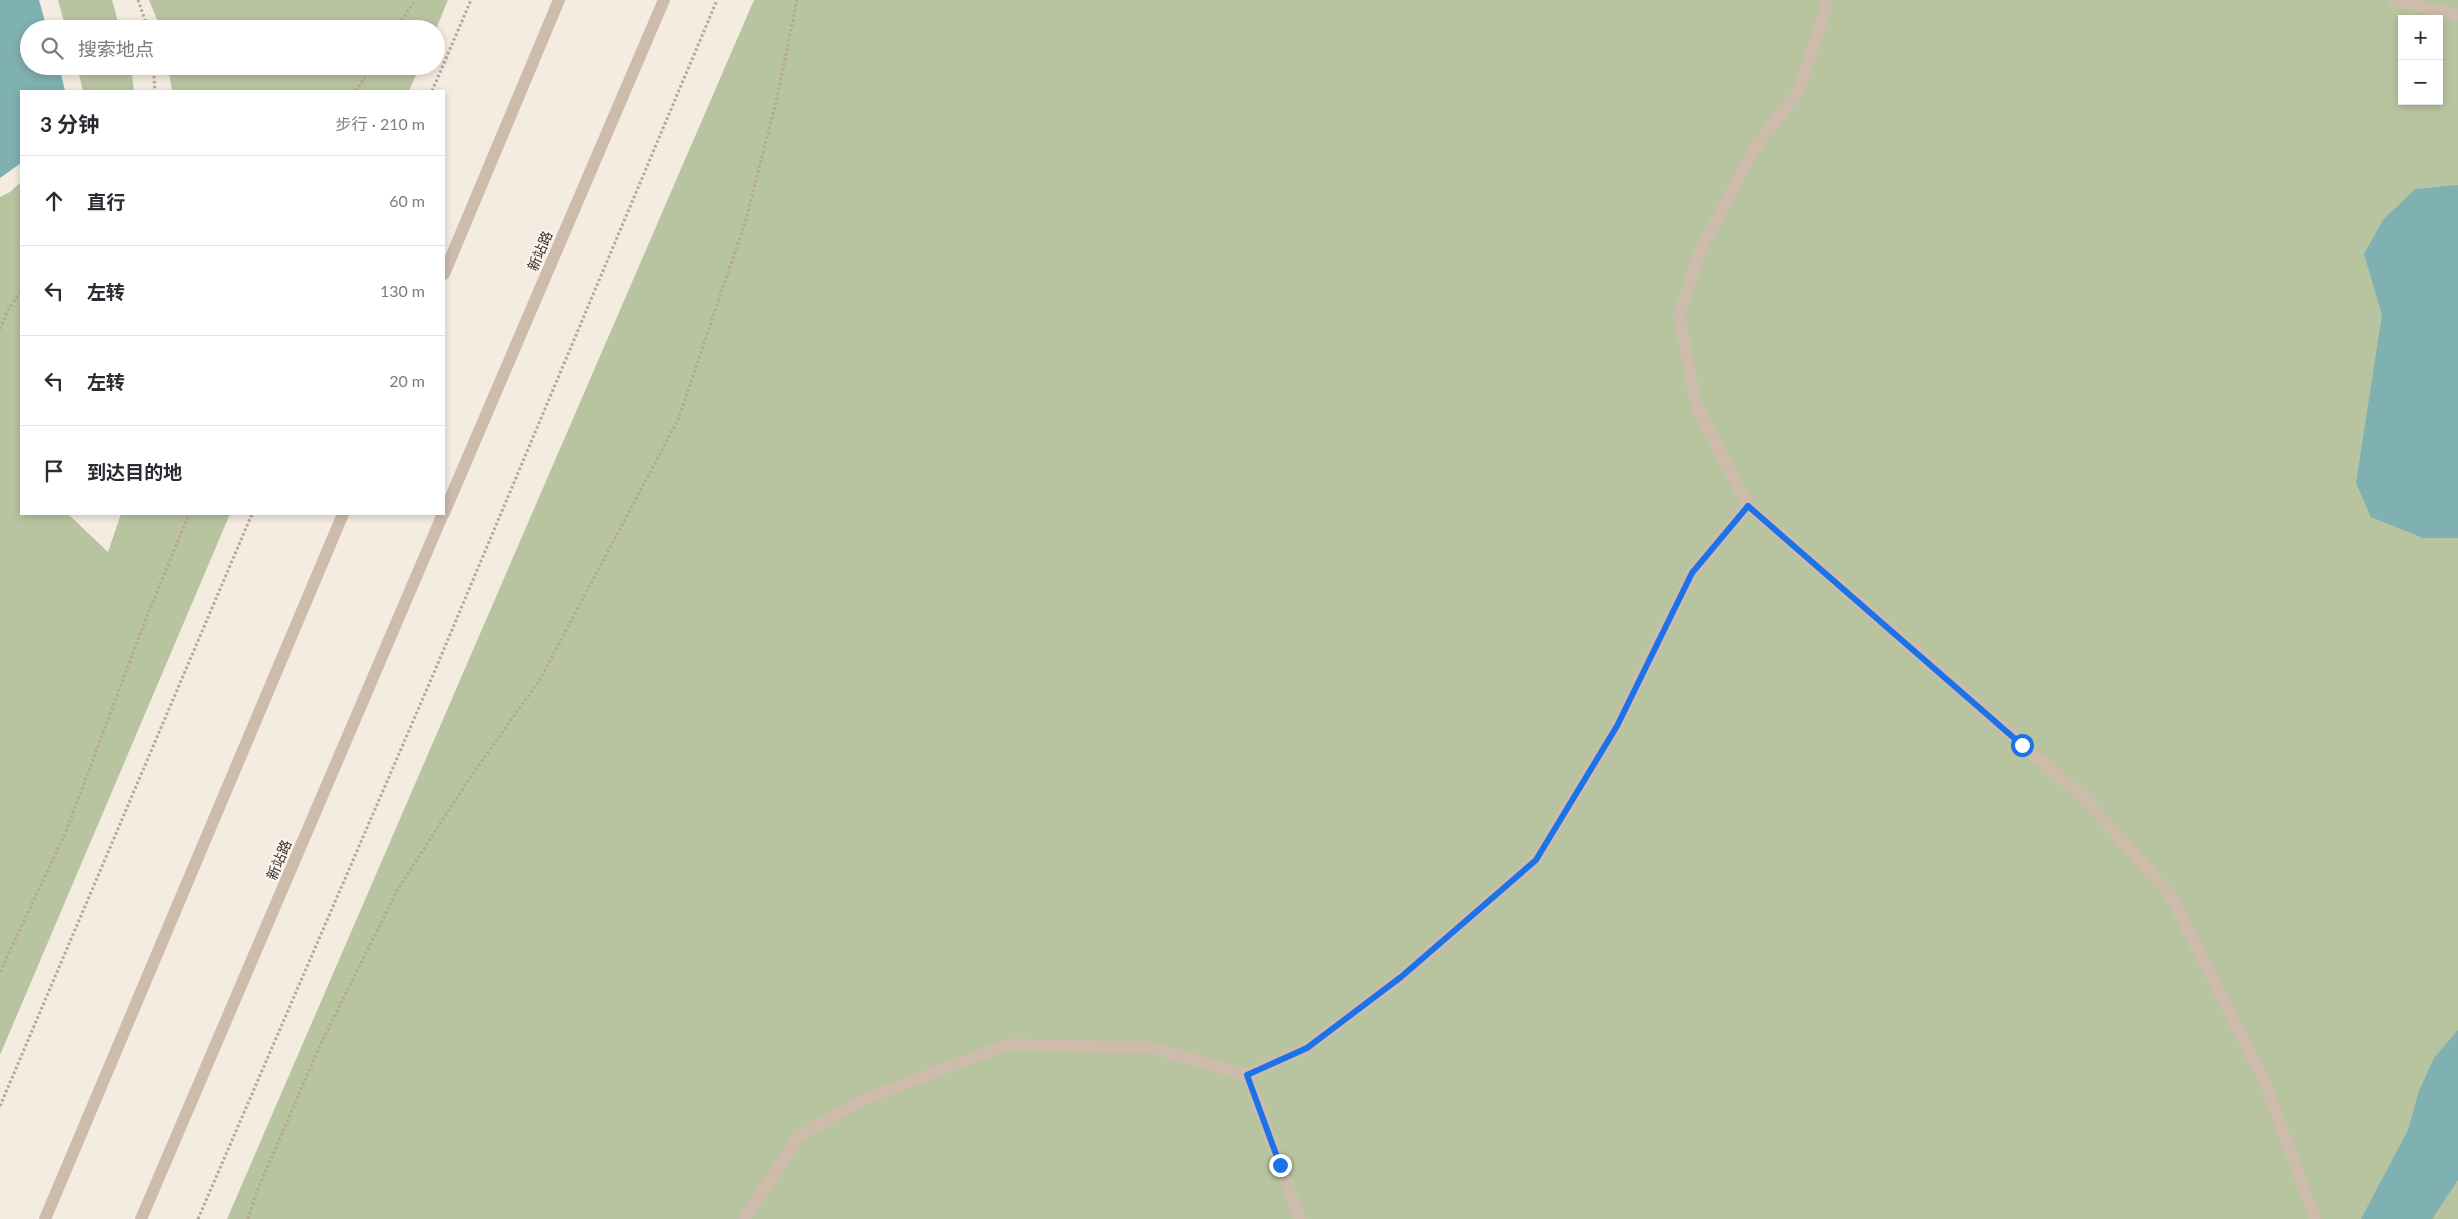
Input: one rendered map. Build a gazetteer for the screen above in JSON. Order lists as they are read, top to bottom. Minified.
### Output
{"streets":{"street":["新站路"]},"page":{"map_buttons":["+","−"],"search":"搜索地点","heading":["3 分钟","步行 · 210 m"],"list":[["直行","60 m"],["左转","130 m"],["左转","20 m"],"到达目的地"]}}
